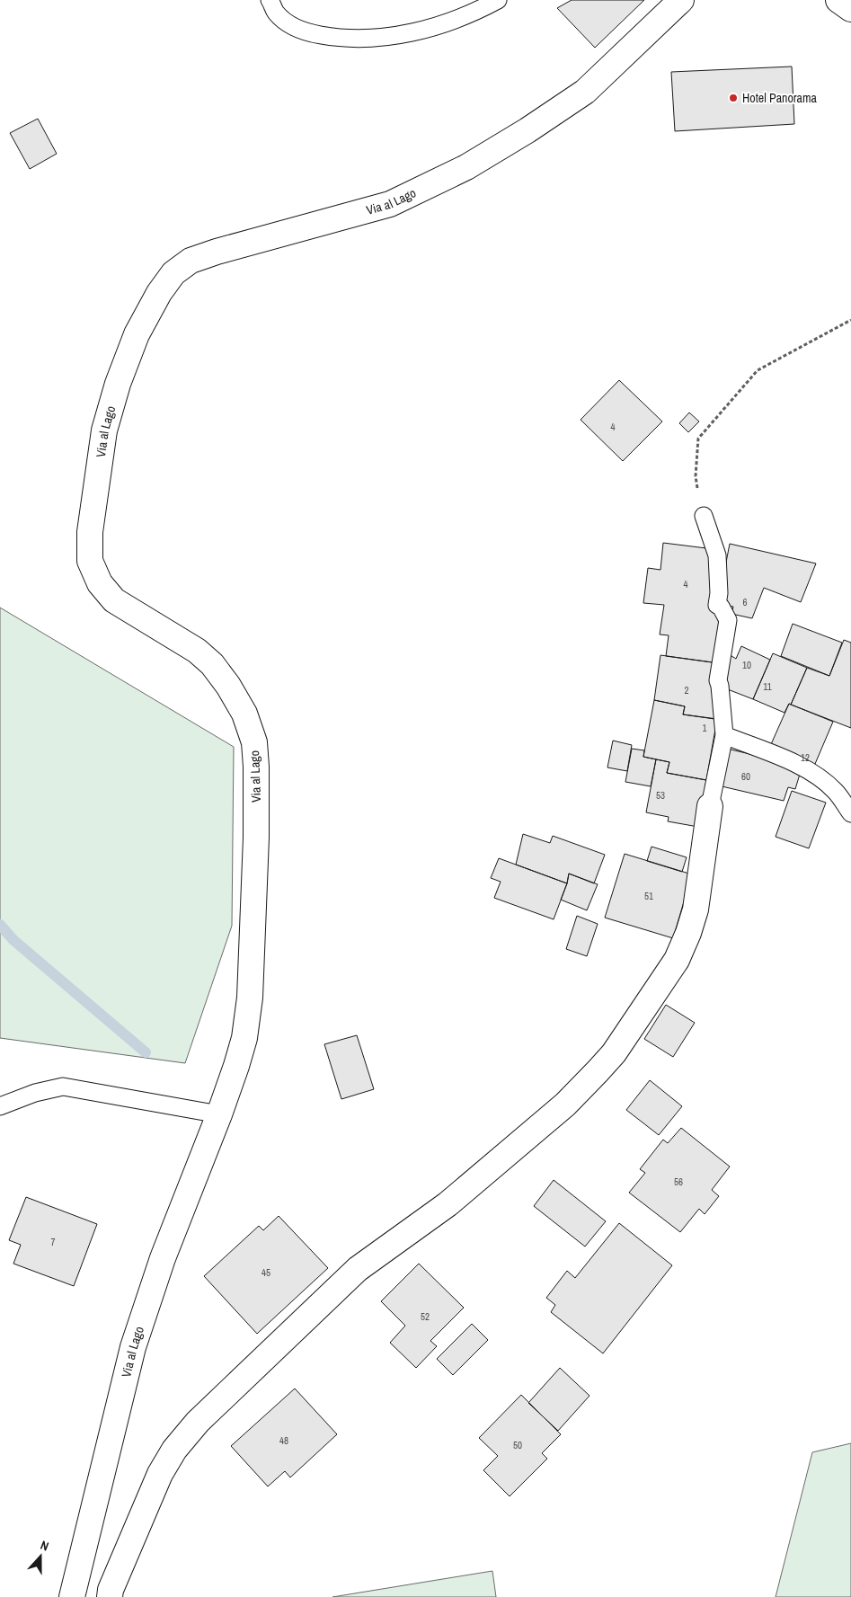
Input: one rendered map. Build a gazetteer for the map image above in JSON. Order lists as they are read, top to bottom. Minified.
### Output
{"streets":{"street":["Via al Lago"]},"places":["Hotel Panorama"],"house_numbers":["4","4","6","10","11","2","1","12","60","53","51","56","7","45","52","48","50"],"north":"top"}
